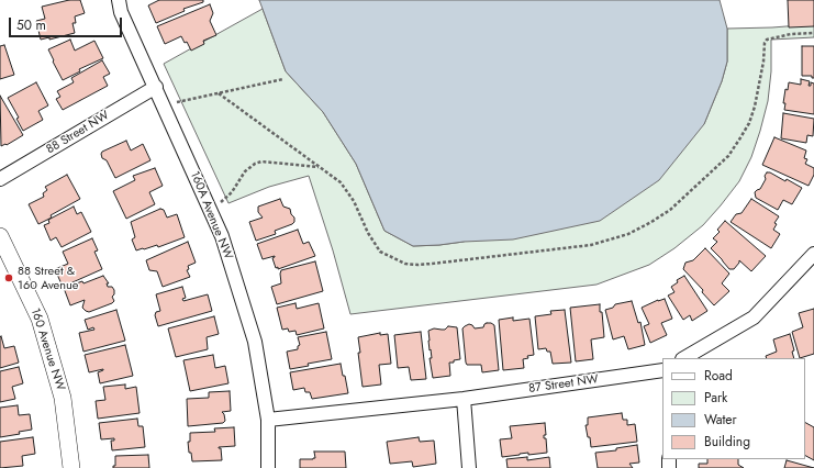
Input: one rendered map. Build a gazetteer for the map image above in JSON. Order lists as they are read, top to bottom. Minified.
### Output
{"streets":{"street":["88 Street NW","160A Avenue NW","160 Avenue NW","87 Street NW"]},"crossings":[["88 Street NW","160A Avenue NW"],["160A Avenue NW","87 Street NW"]],"places":["88 Street & 160 Avenue"],"legend":["Road","Park","Water","Building"],"scale_bar":"50 m"}
